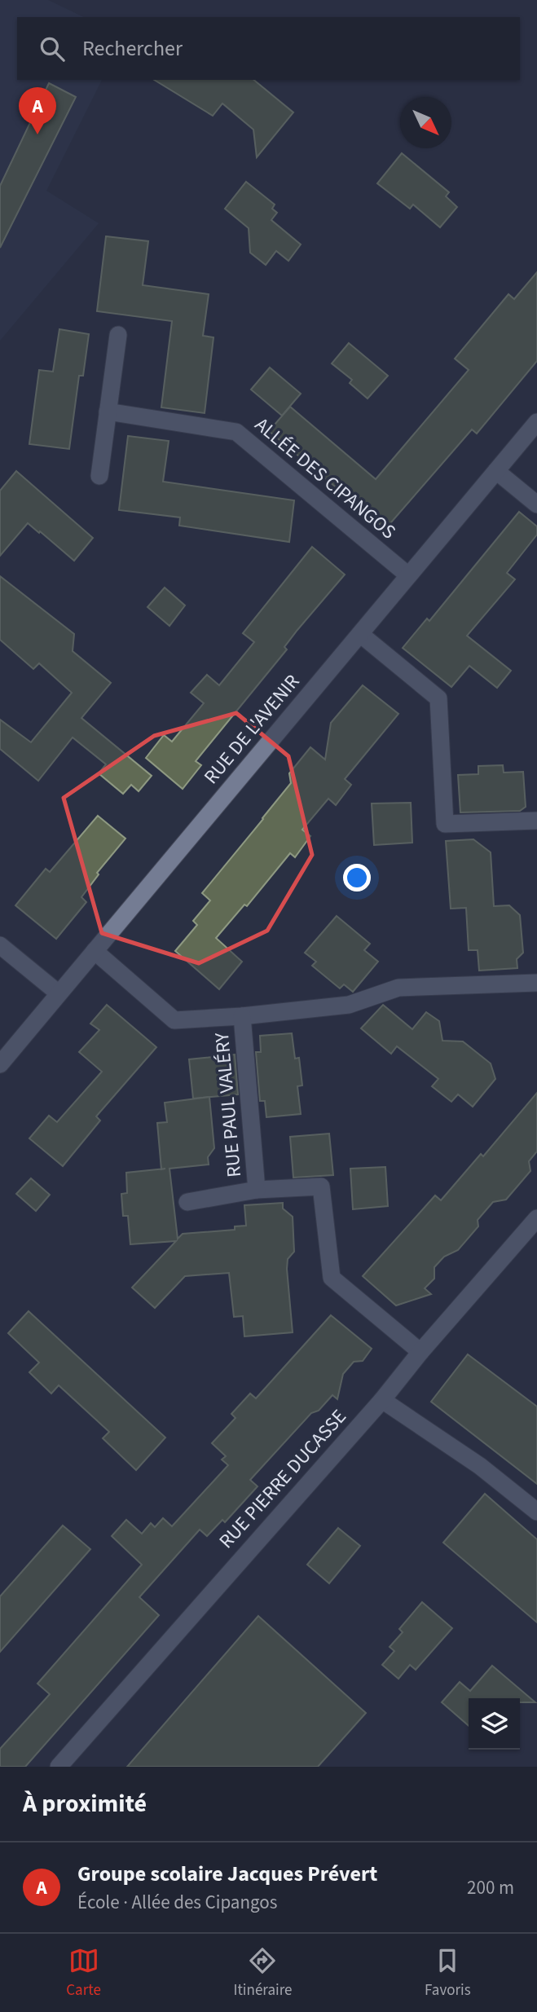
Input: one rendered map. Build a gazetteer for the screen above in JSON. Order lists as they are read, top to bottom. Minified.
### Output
{"streets":{"street":["ALLÉE DES CIPANGOS","RUE DE L'AVENIR","RUE PAUL VALÉRY","RUE PIERRE DUCASSE"]},"crossings":[["ALLÉE DES CIPANGOS","RUE DE L'AVENIR"],["RUE PAUL VALÉRY","RUE PIERRE DUCASSE"]],"north":"bottom right","page":{"search":"Rechercher","pins":"A","heading":"À proximité","list":[{"mark":"A","name":"Groupe scolaire Jacques Prévert","note":"École · Allée des Cipangos","value":"200 m"}],"nav":["Carte","Itinéraire","Favoris"]}}
